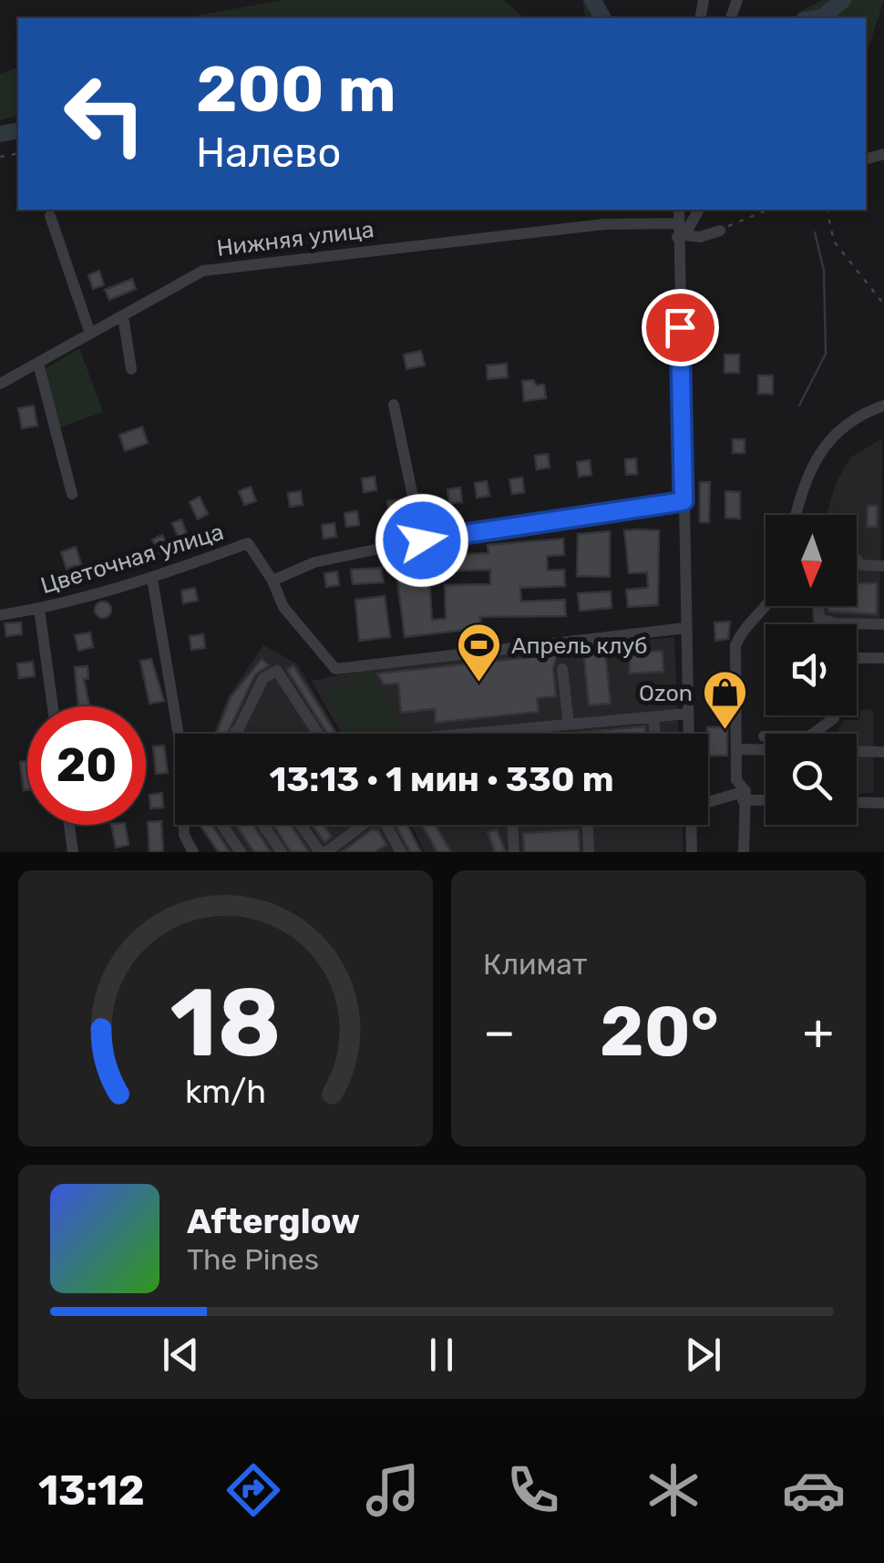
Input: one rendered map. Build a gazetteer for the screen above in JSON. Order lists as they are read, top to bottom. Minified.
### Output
{"streets":{"street":["Нижняя улица","Цветочная улица"]},"places":{"sports":["Апрель клуб"],"shop":["Ozon"]},"north":"bottom","page":{"turn":["200 m","Налево"],"limit":"20","trip":"13:13 · 1 мин · 330 m","tile":"Климат","heat":["−","20°","+"],"song":["Afterglow","The Pines"],"tabs":"13:12","gauge":["18","km/h"]}}
